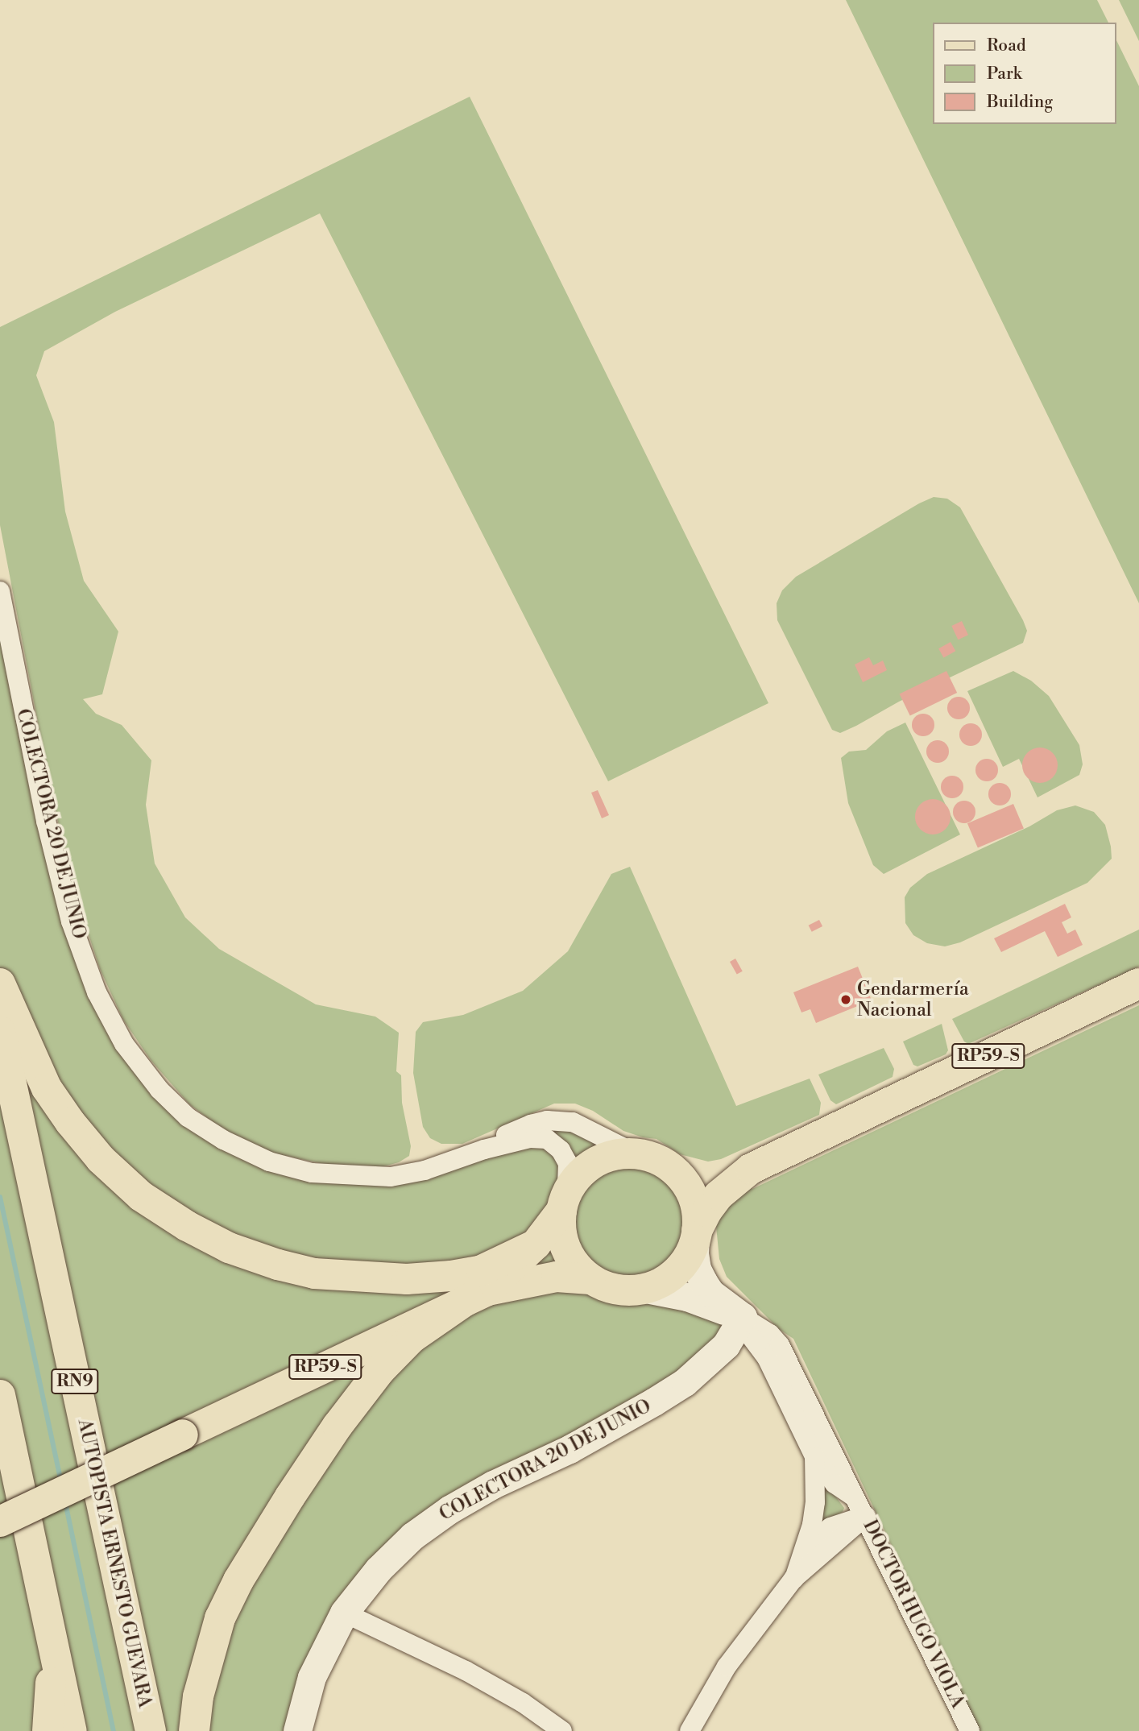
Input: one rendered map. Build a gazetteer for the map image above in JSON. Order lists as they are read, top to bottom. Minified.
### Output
{"streets":{"main road":["COLECTORA 20 DE JUNIO","RP59-S","RN9","AUTOPISTA ERNESTO GUEVARA","DOCTOR HUGO VIOLA"]},"crossings":[["COLECTORA 20 DE JUNIO","RP59-S"],["COLECTORA 20 DE JUNIO","DOCTOR HUGO VIOLA"],["RP59-S","DOCTOR HUGO VIOLA"]],"places":["Gendarmería Nacional"],"legend":["Road","Park","Building"]}
